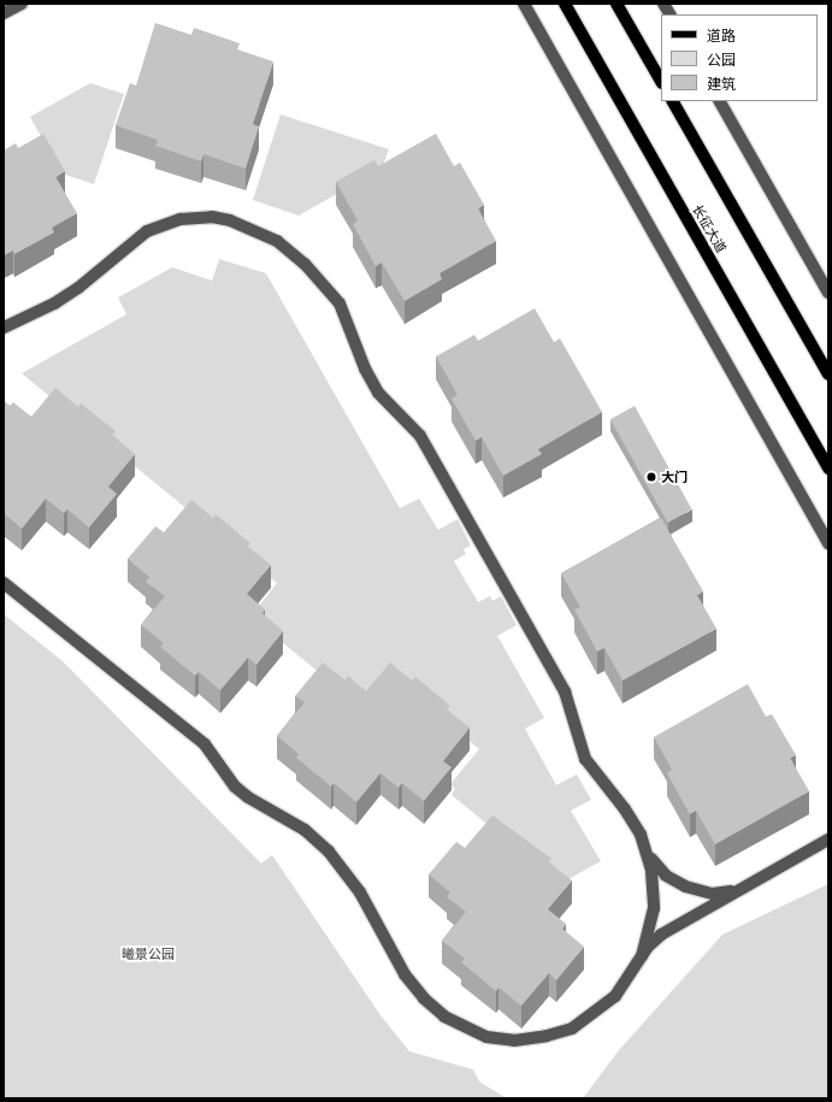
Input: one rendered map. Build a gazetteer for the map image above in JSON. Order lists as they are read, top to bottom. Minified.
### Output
{"streets":{"main road":["长征大道"]},"parks":["曦景公园"],"places":["大门"],"legend":["道路","公园","建筑"]}
